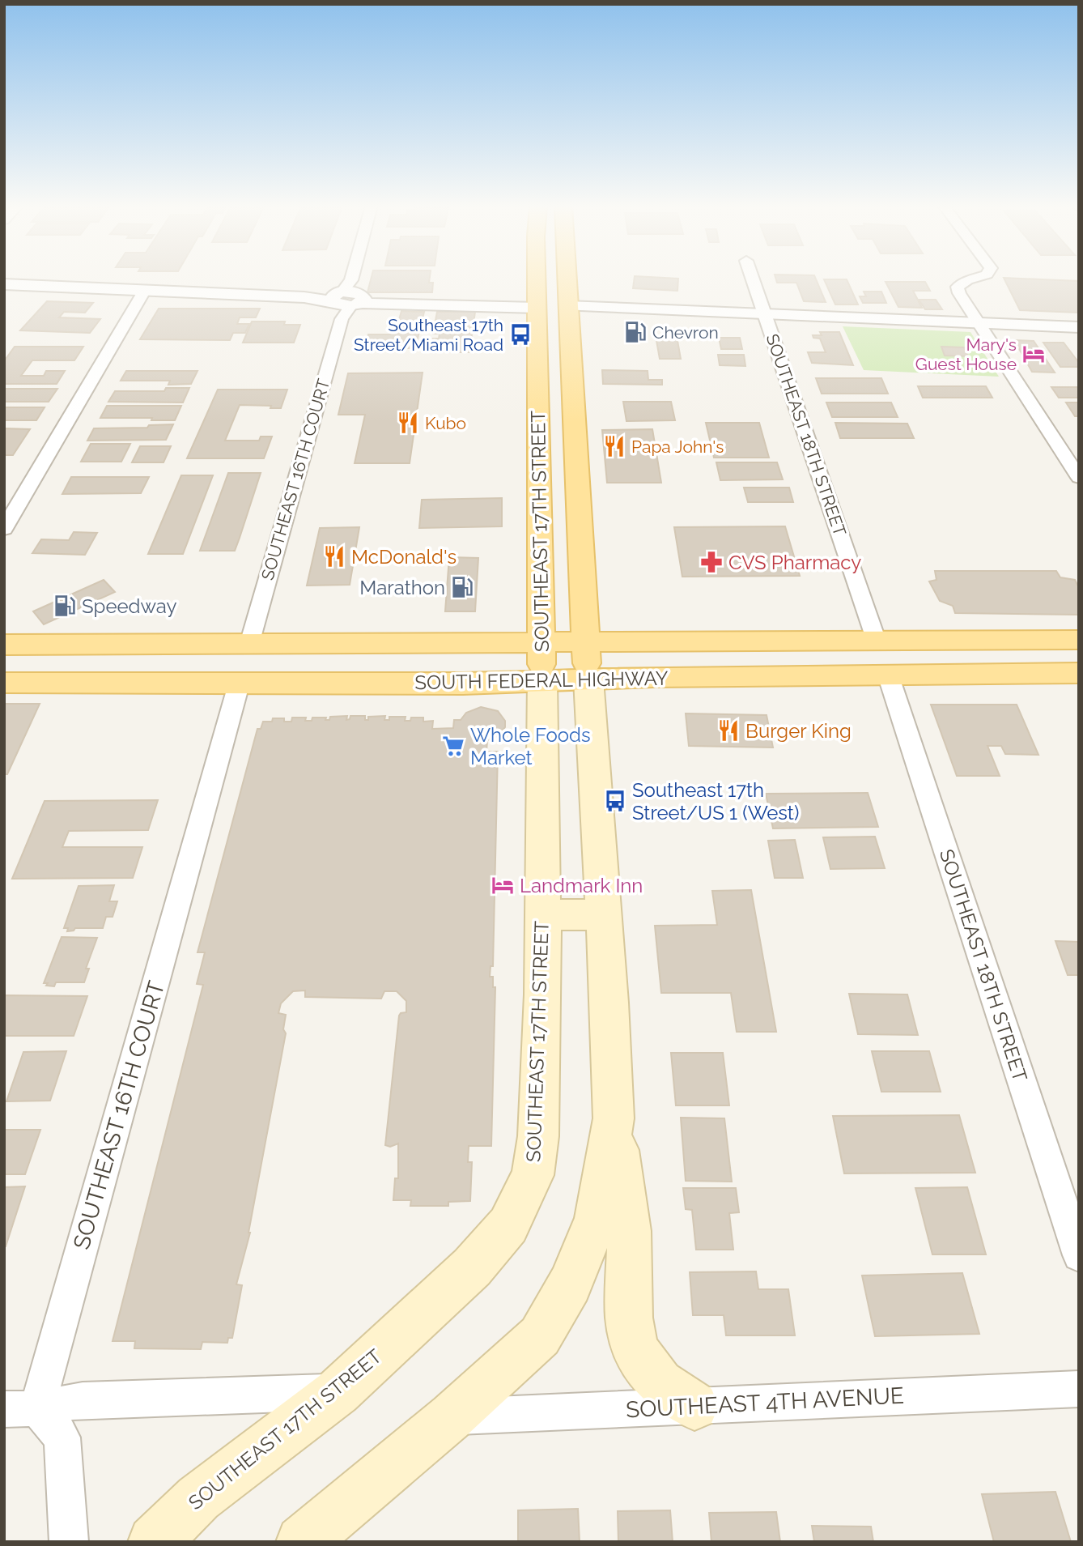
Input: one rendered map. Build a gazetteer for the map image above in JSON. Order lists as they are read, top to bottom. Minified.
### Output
{"streets":{"main road":["SOUTHEAST 17TH STREET","SOUTH FEDERAL HIGHWAY"],"street":["SOUTHEAST 18TH STREET","SOUTHEAST 16TH COURT","SOUTHEAST 4TH AVENUE"]},"crossings":[["SOUTHEAST 18TH STREET","SOUTH FEDERAL HIGHWAY"],["SOUTHEAST 16TH COURT","SOUTH FEDERAL HIGHWAY"],["SOUTHEAST 17TH STREET","SOUTH FEDERAL HIGHWAY"],["SOUTHEAST 17TH STREET","SOUTHEAST 4TH AVENUE"]],"places":{"fuel station":["Chevron","Marathon","Speedway"],"bus stop":["Southeast 17th Street/Miami Road","Southeast 17th Street/US 1 (West)"],"hotel":["Mary's Guest House","Landmark Inn"],"restaurant":["Kubo","Papa John's","McDonald's","Burger King"],"pharmacy":["CVS Pharmacy"],"supermarket":["Whole Foods Market"]}}
